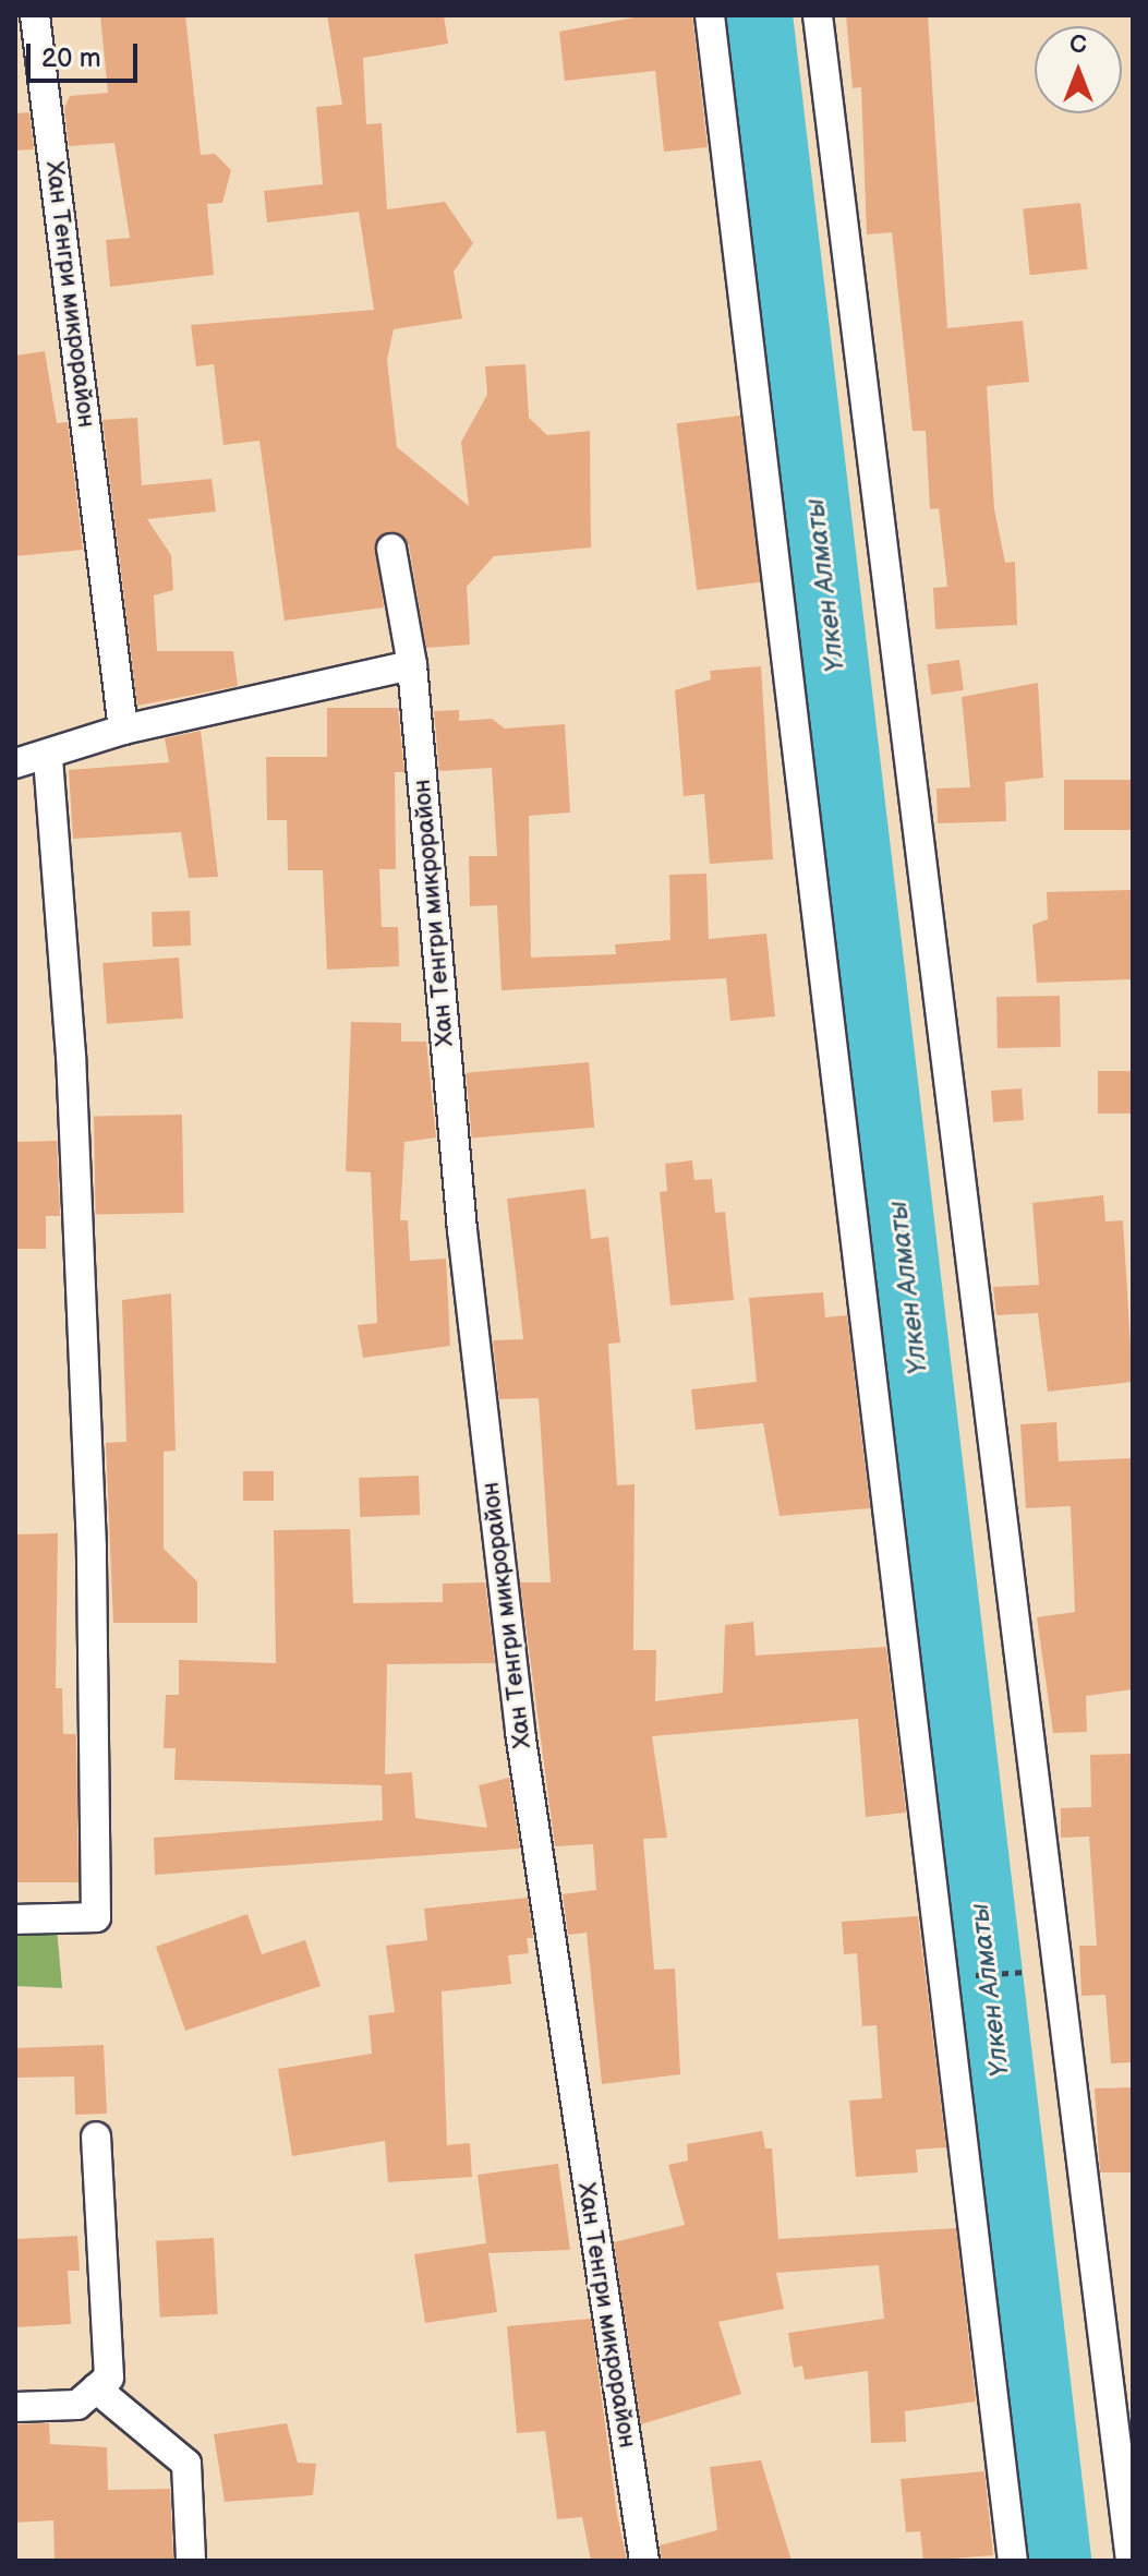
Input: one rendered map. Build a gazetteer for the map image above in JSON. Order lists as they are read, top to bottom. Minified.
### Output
{"streets":{"street":["Хан Тенгри микрорайон"]},"water":["Үлкен Алматы"],"scale_bar":"20 m","north":"top"}
